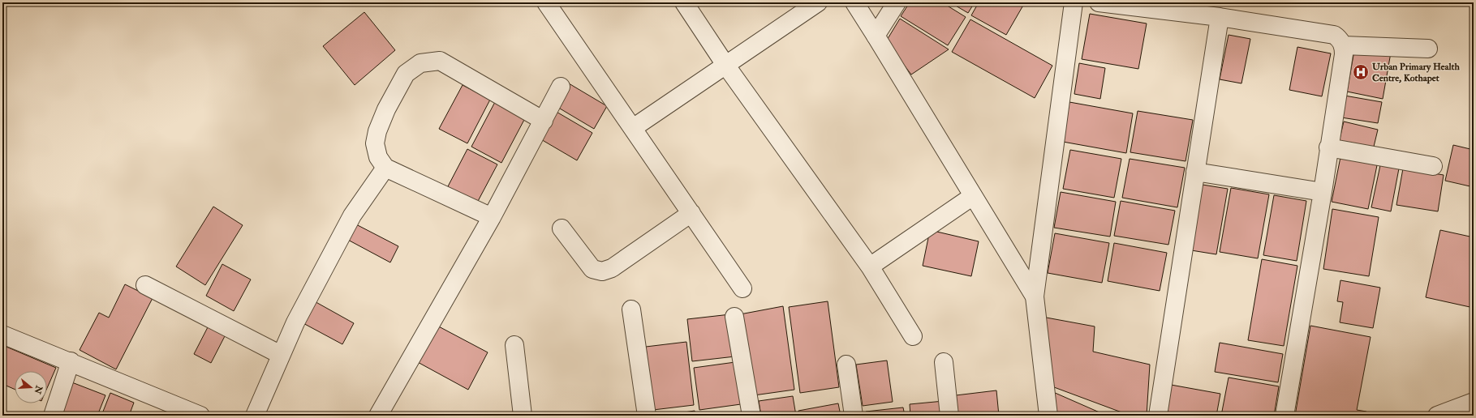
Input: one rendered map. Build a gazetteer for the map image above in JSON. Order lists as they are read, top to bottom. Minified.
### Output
{"places":{"hospital":["Urban Primary Health Centre, Kothapet"]},"north":"right"}
